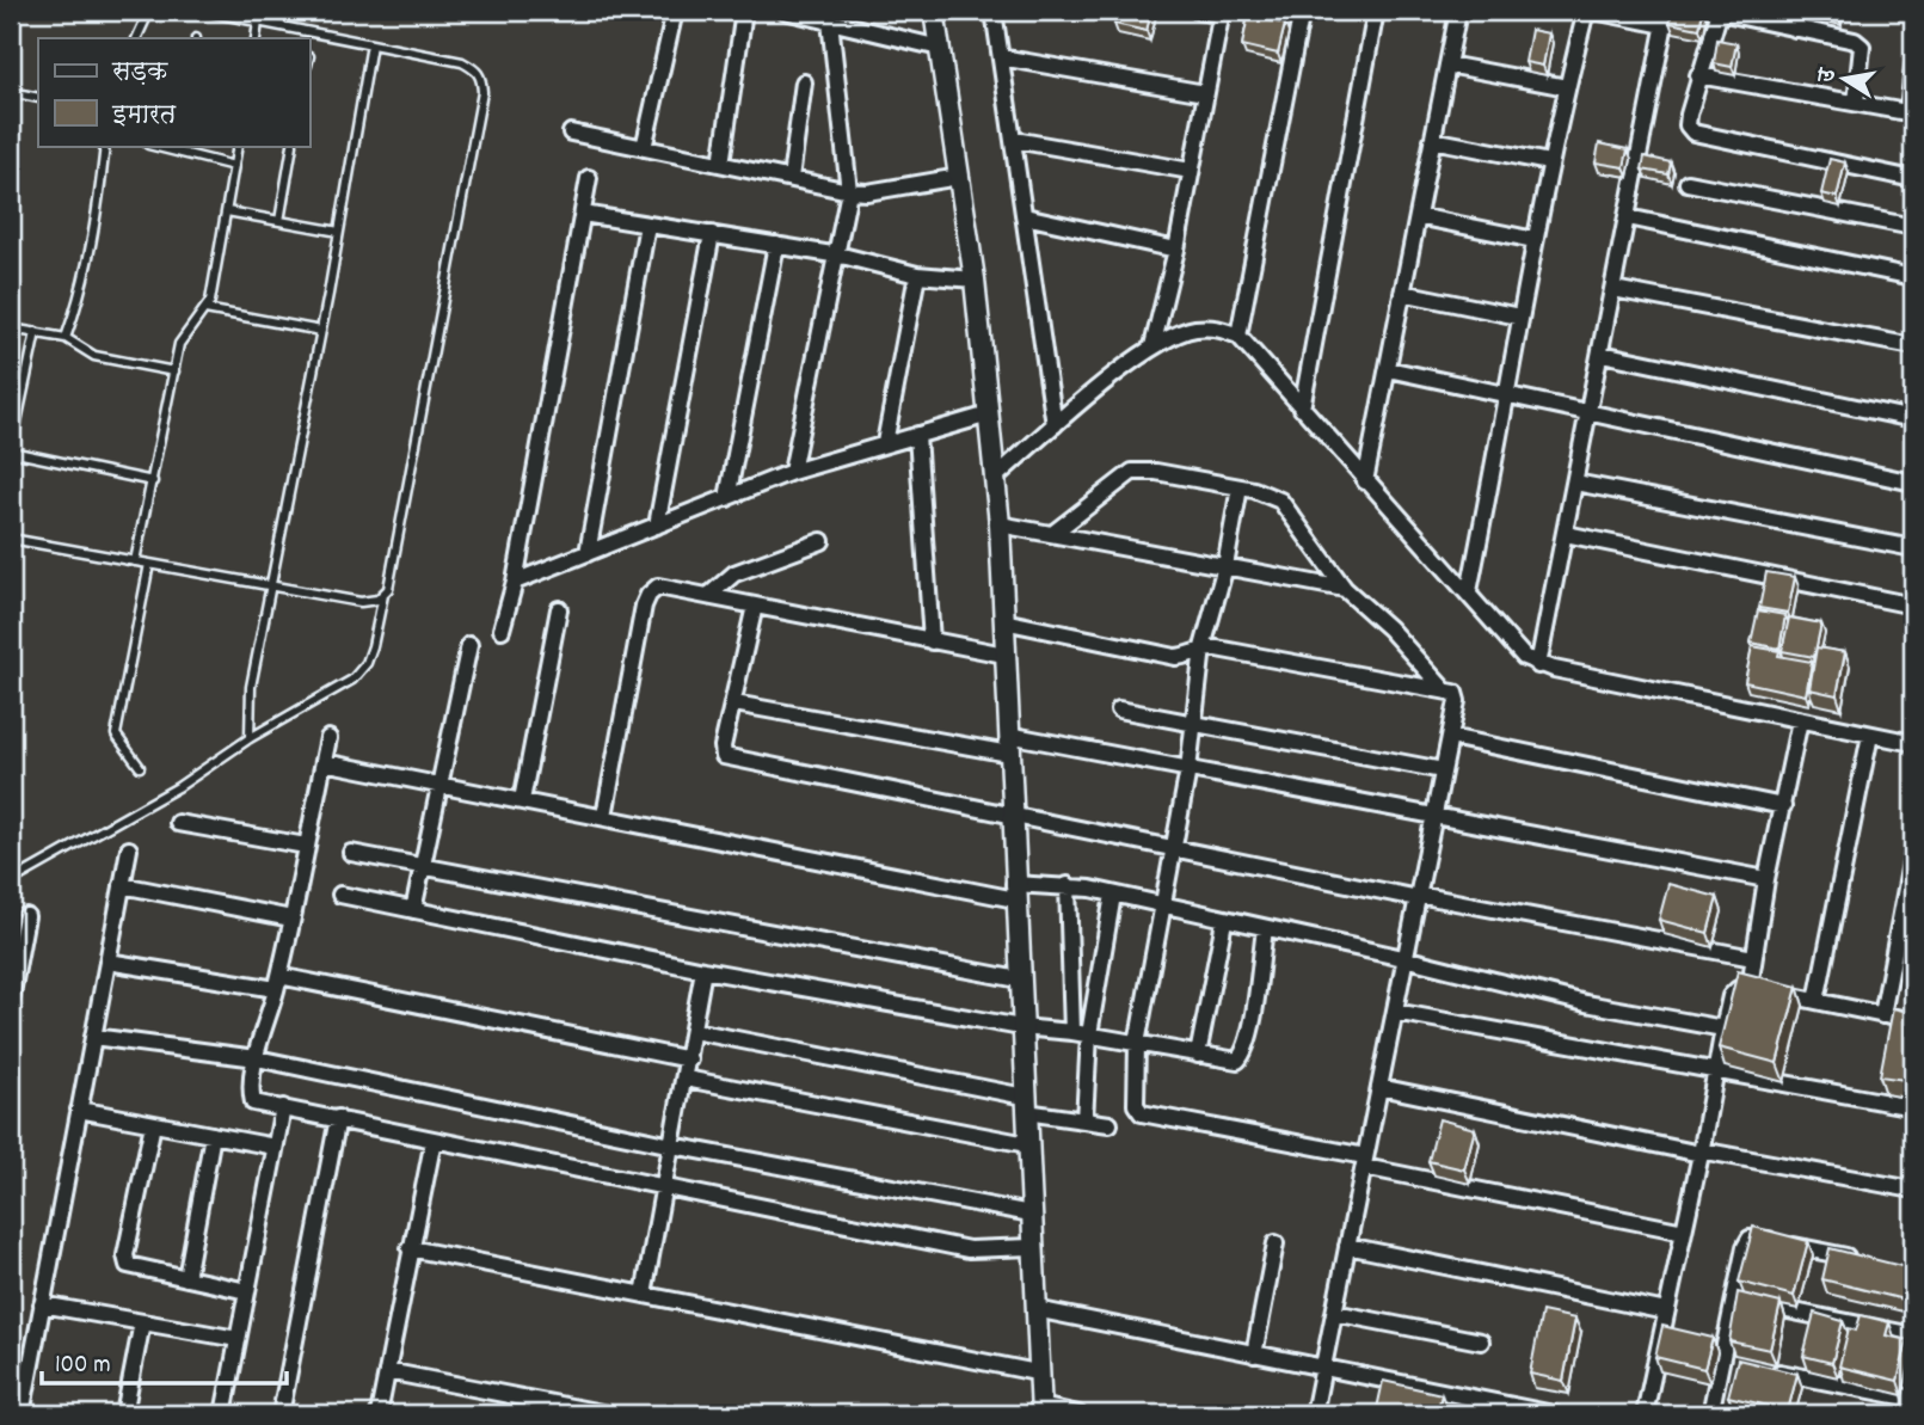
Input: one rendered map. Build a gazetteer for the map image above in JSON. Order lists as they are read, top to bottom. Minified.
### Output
{"legend":["सड़क","इमारत"],"scale_bar":"100 m","north":"left"}
